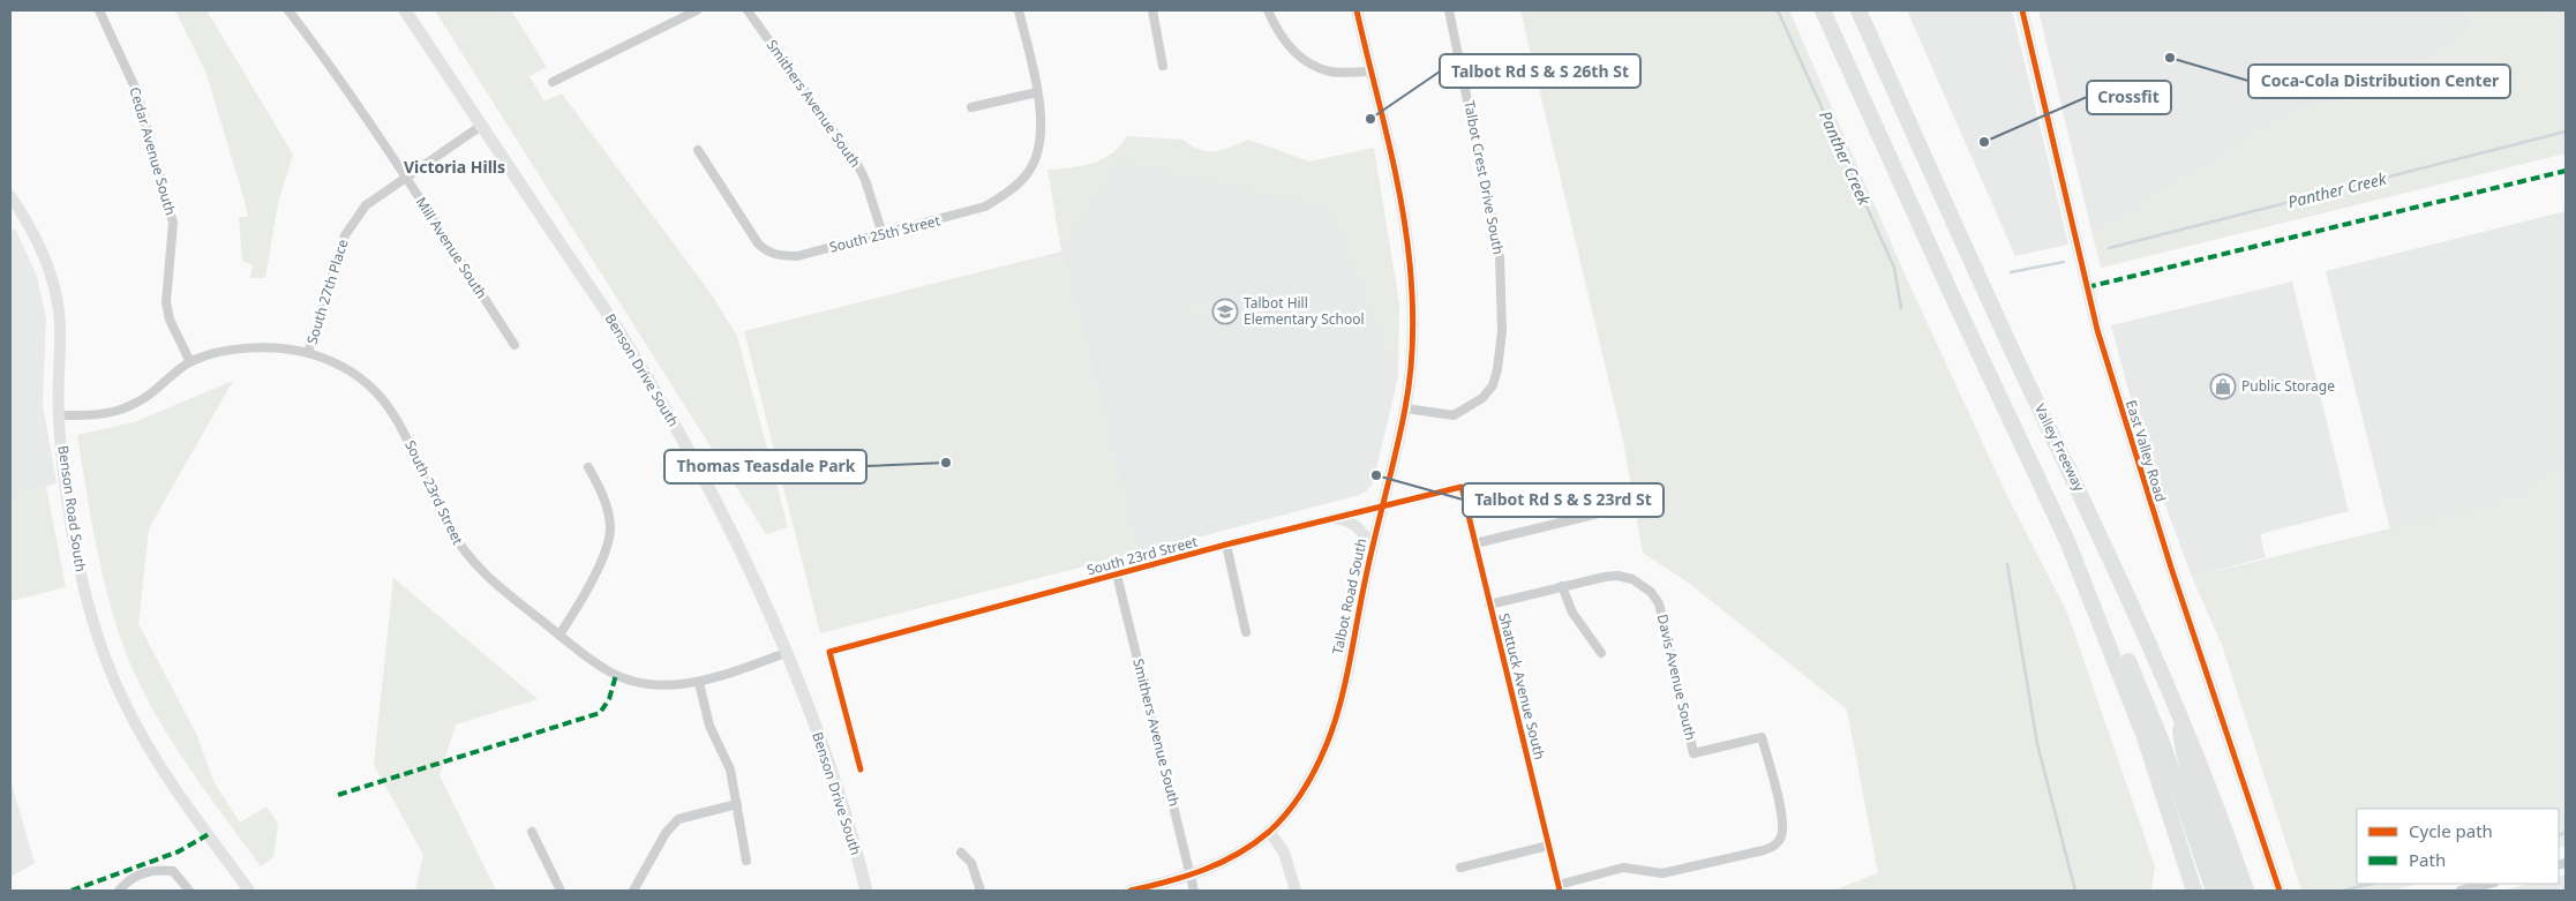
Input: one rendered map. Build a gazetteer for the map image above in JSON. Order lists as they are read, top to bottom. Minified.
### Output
{"streets":{"highway":["Valley Freeway"],"main road":["Benson Drive South"],"street":["Smithers Avenue South","Cedar Avenue South","Talbot Crest Drive South","South 25th Street","Mill Avenue South","South 27th Place","East Valley Road","South 23rd Street","Benson Road South","Talbot Road South","Davis Avenue South","Shattuck Avenue South"]},"crossings":[["Smithers Avenue South","South 25th Street"],["Smithers Avenue South","South 23rd Street"],["Smithers Avenue South","Talbot Road South"],["Cedar Avenue South","South 23rd Street"],["Talbot Crest Drive South","Talbot Road South"],["Mill Avenue South","South 27th Place"],["South 27th Place","Benson Drive South"],["South 27th Place","South 23rd Street"],["Benson Drive South","South 23rd Street"],["South 23rd Street","Talbot Road South"],["South 23rd Street","Shattuck Avenue South"],["Davis Avenue South","Shattuck Avenue South"]],"districts":["Victoria Hills"],"water":["Panther Creek"],"places":{"other":["Coca-Cola Distribution Center","Talbot Rd S & S 26th St","Crossfit","Thomas Teasdale Park","Talbot Rd S & S 23rd St"],"school or university":["Talbot Hill Elementary School"],"shop":["Public Storage"]},"legend":["Cycle path","Path"]}
